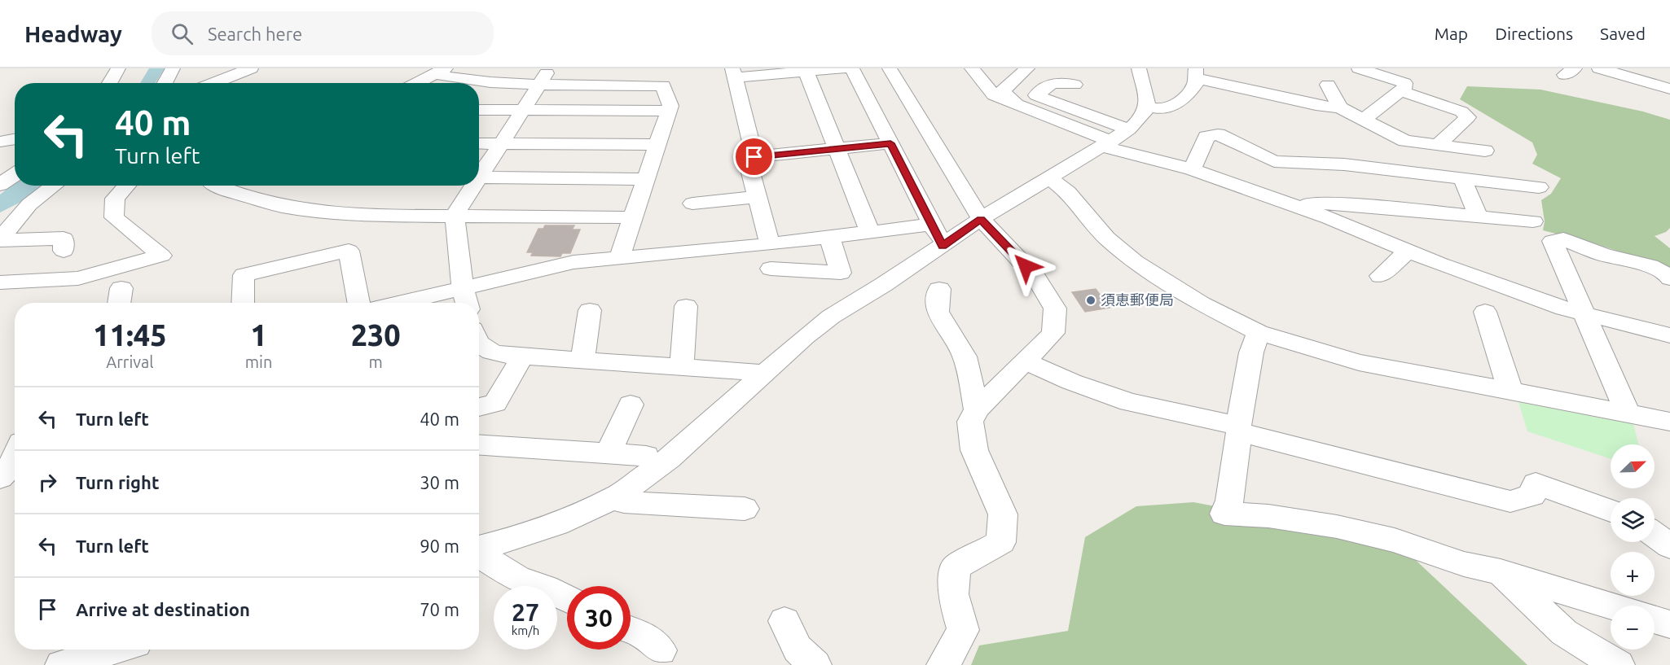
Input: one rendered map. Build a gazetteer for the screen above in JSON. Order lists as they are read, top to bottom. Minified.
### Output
{"places":["須恵郵便局"],"north":"top right","page":{"header":"Headway","search":"Search here","nav":["Map","Directions","Saved"],"turn":["40 m","Turn left"],"eta":["11:45","Arrival","1","min","230","m"],"list":[{"name":"Turn left","value":"40 m"},{"name":"Turn right","value":"30 m"},{"name":"Turn left","value":"90 m"},{"name":"Arrive at destination","value":"70 m"}],"map_buttons":["+","−"],"speed":"27 km/h","limit":"30"}}
